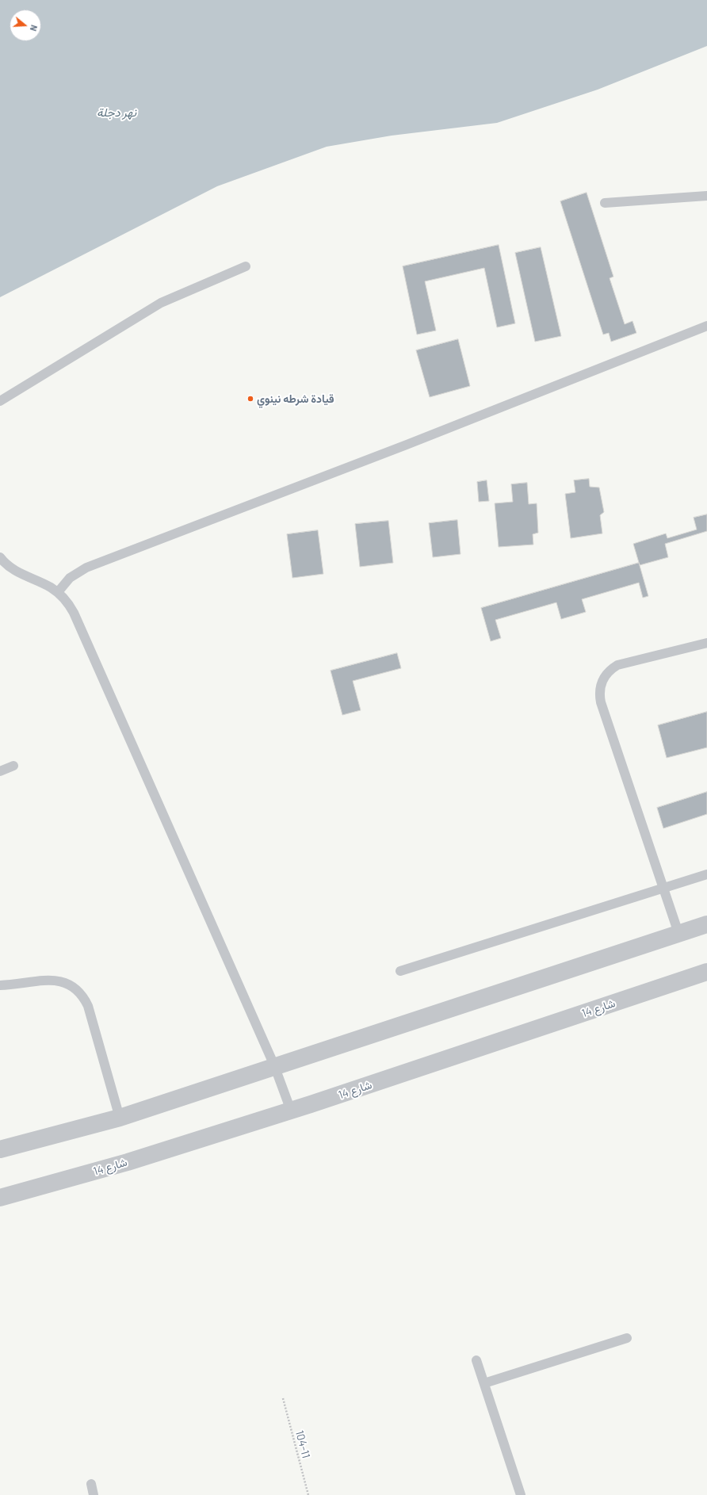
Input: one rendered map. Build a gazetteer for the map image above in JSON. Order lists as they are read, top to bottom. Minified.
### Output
{"streets":{"street":["شارع 14"],"path":["104-11"]},"water":["نهر دجلة"],"places":["قيادة شرطه نينوي"],"north":"right"}
